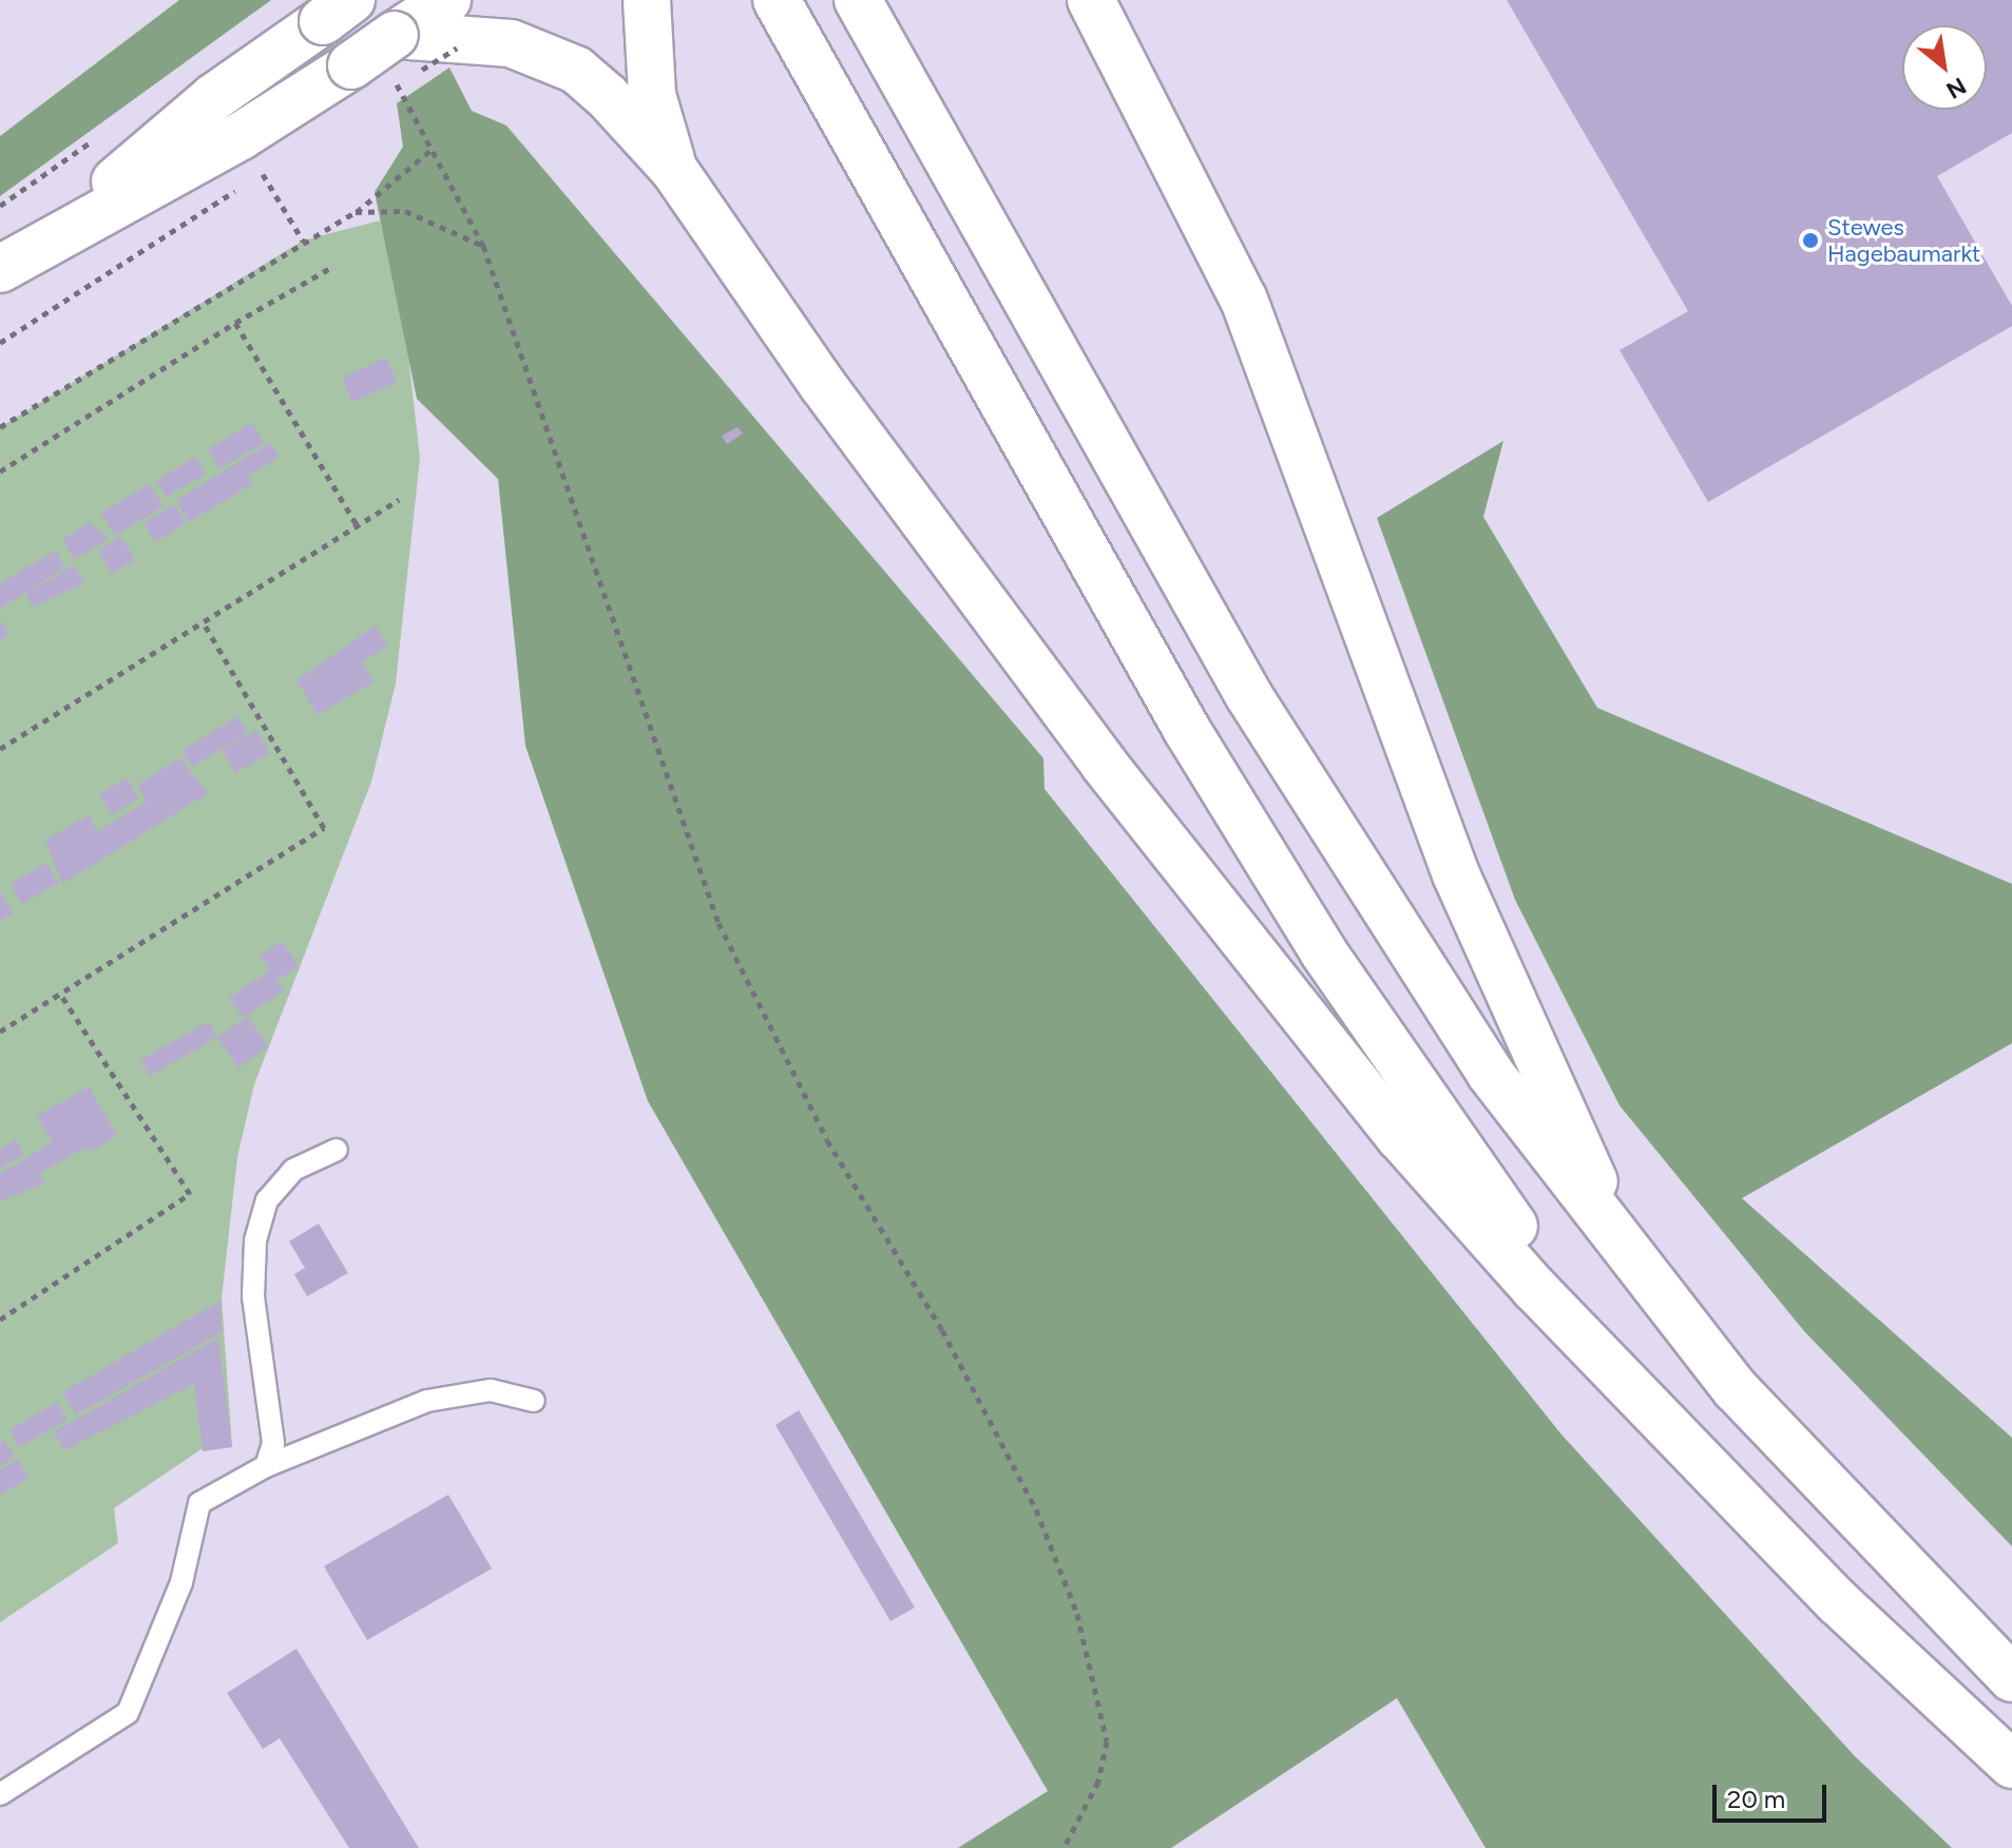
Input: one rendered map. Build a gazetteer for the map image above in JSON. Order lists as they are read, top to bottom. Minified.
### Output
{"places":["Stewes Hagebaumarkt"],"scale_bar":"20 m","north":"bottom right"}
